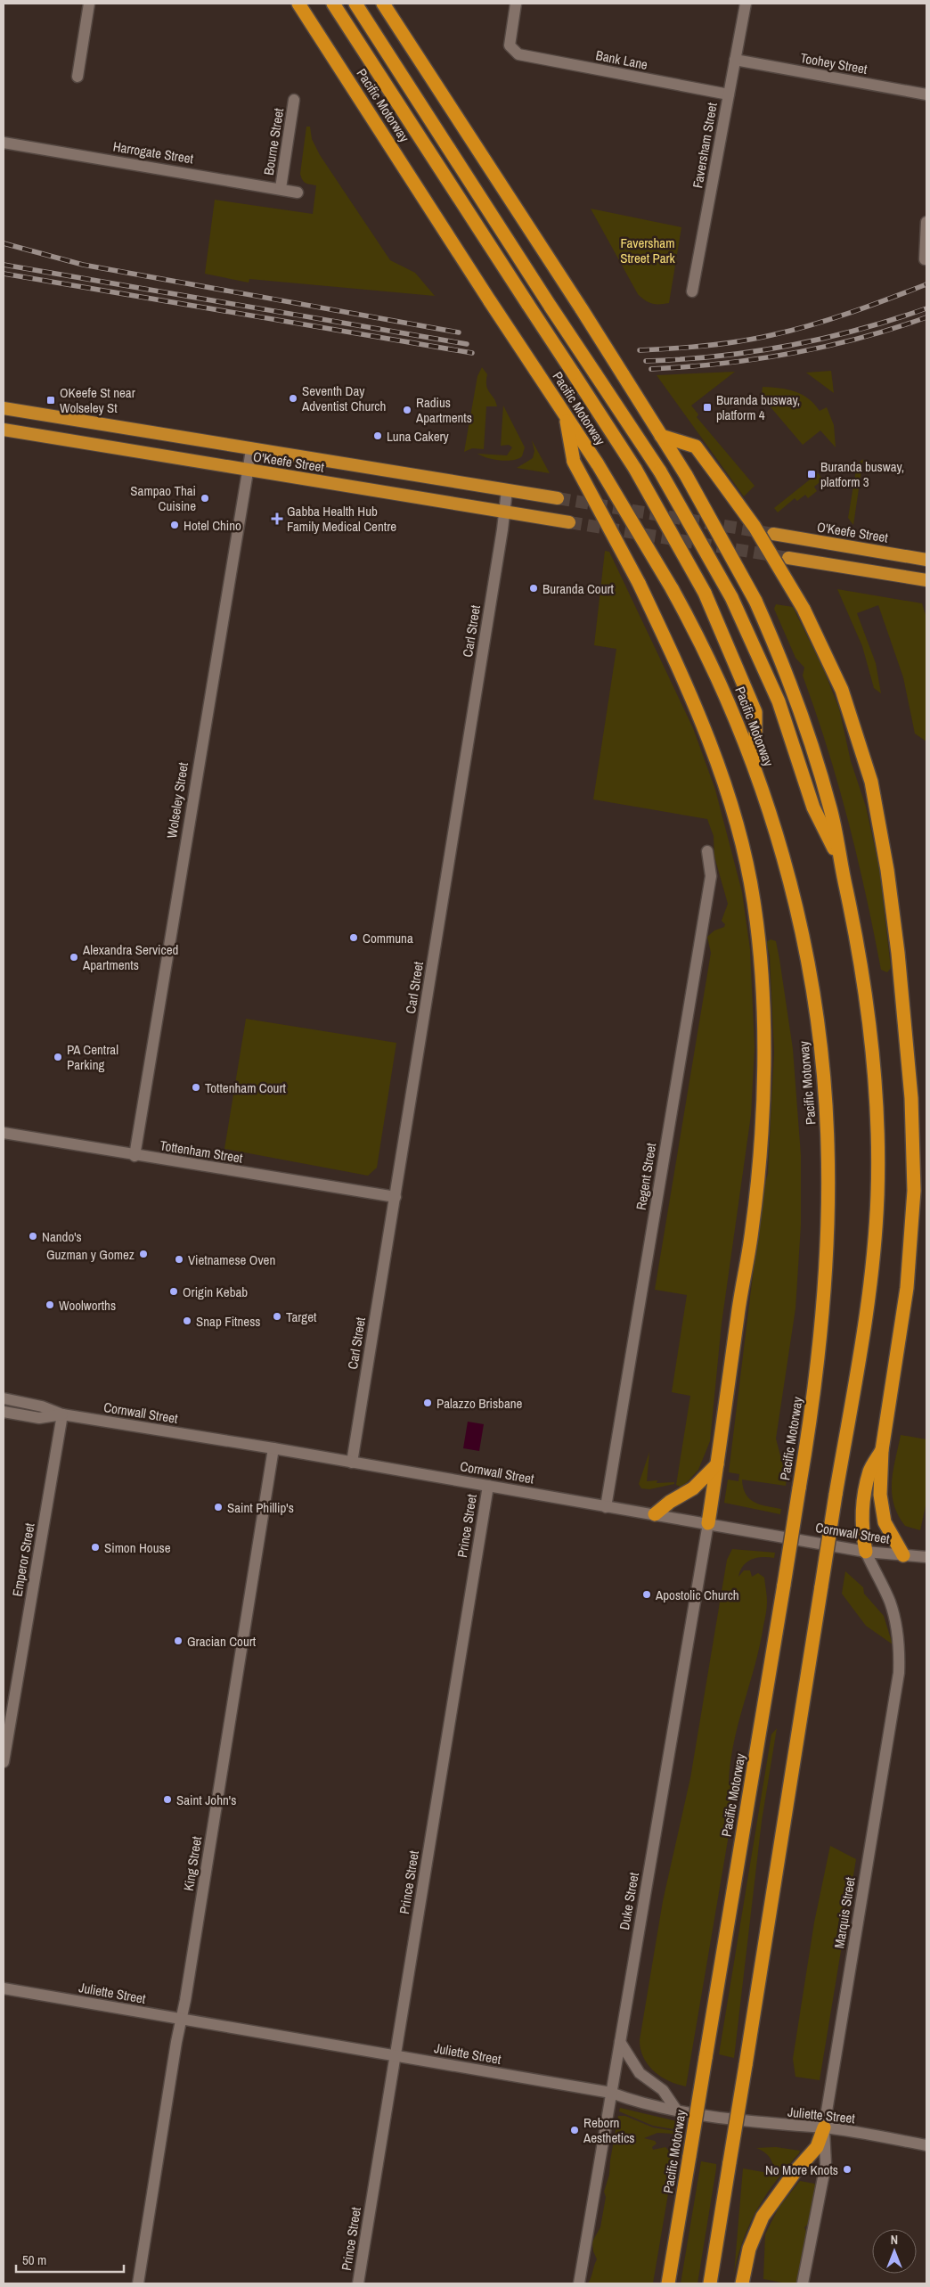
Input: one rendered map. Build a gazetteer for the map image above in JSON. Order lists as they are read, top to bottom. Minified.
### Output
{"streets":{"highway":["Pacific Motorway","O'Keefe Street"],"street":["Bank Lane","Toohey Street","Bourne Street","Faversham Street","Harrogate Street","Carl Street","Wolseley Street","Tottenham Street","Regent Street","Cornwall Street","Prince Street","Emperor Street","King Street","Duke Street","Marquis Street","Juliette Street"]},"crossings":[["Bank Lane","Faversham Street"],["Toohey Street","Faversham Street"],["Bourne Street","Harrogate Street"],["O'Keefe Street","Carl Street"],["O'Keefe Street","Wolseley Street"],["Carl Street","Tottenham Street"],["Carl Street","Cornwall Street"],["Wolseley Street","Tottenham Street"],["Regent Street","Cornwall Street"],["Cornwall Street","Prince Street"],["Cornwall Street","Emperor Street"],["Cornwall Street","King Street"],["Cornwall Street","Duke Street"],["Cornwall Street","Marquis Street"],["Prince Street","Juliette Street"],["King Street","Juliette Street"],["Duke Street","Juliette Street"],["Marquis Street","Juliette Street"]],"parks":["Faversham Street Park"],"places":{"other":["Seventh Day Adventist Church","Radius Apartments","Luna Cakery","Sampao Thai Cuisine","Hotel Chino","Buranda Court","Communa","Alexandra Serviced Apartments","PA Central Parking","Tottenham Court","Nando's","Guzman y Gomez","Vietnamese Oven","Origin Kebab","Woolworths","Target","Snap Fitness","Palazzo Brisbane","Saint Phillip's","Simon House","Apostolic Church","Gracian Court","Saint John's","Reborn Aesthetics","No More Knots"],"transit":["OKeefe St near Wolseley St","Buranda busway, platform 4","Buranda busway, platform 3"],"health":["Gabba Health Hub Family Medical Centre"]},"scale_bar":"50 m","north":"top"}
